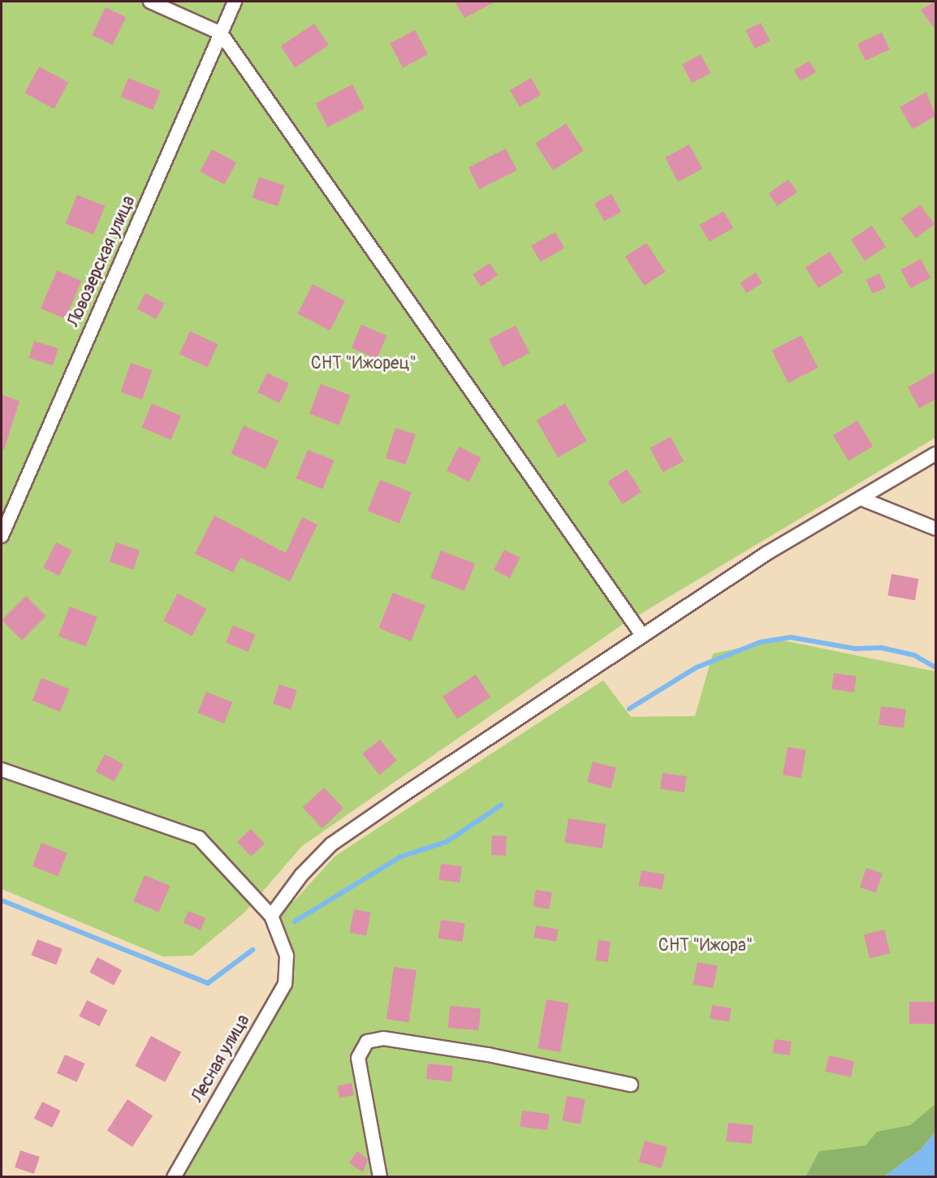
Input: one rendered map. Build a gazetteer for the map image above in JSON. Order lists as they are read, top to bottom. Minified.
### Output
{"streets":{"street":["Ловозерская улица","Лесная улица"]},"parks":["СНТ \"Ижорец\"","СНТ \"Ижора\""]}
